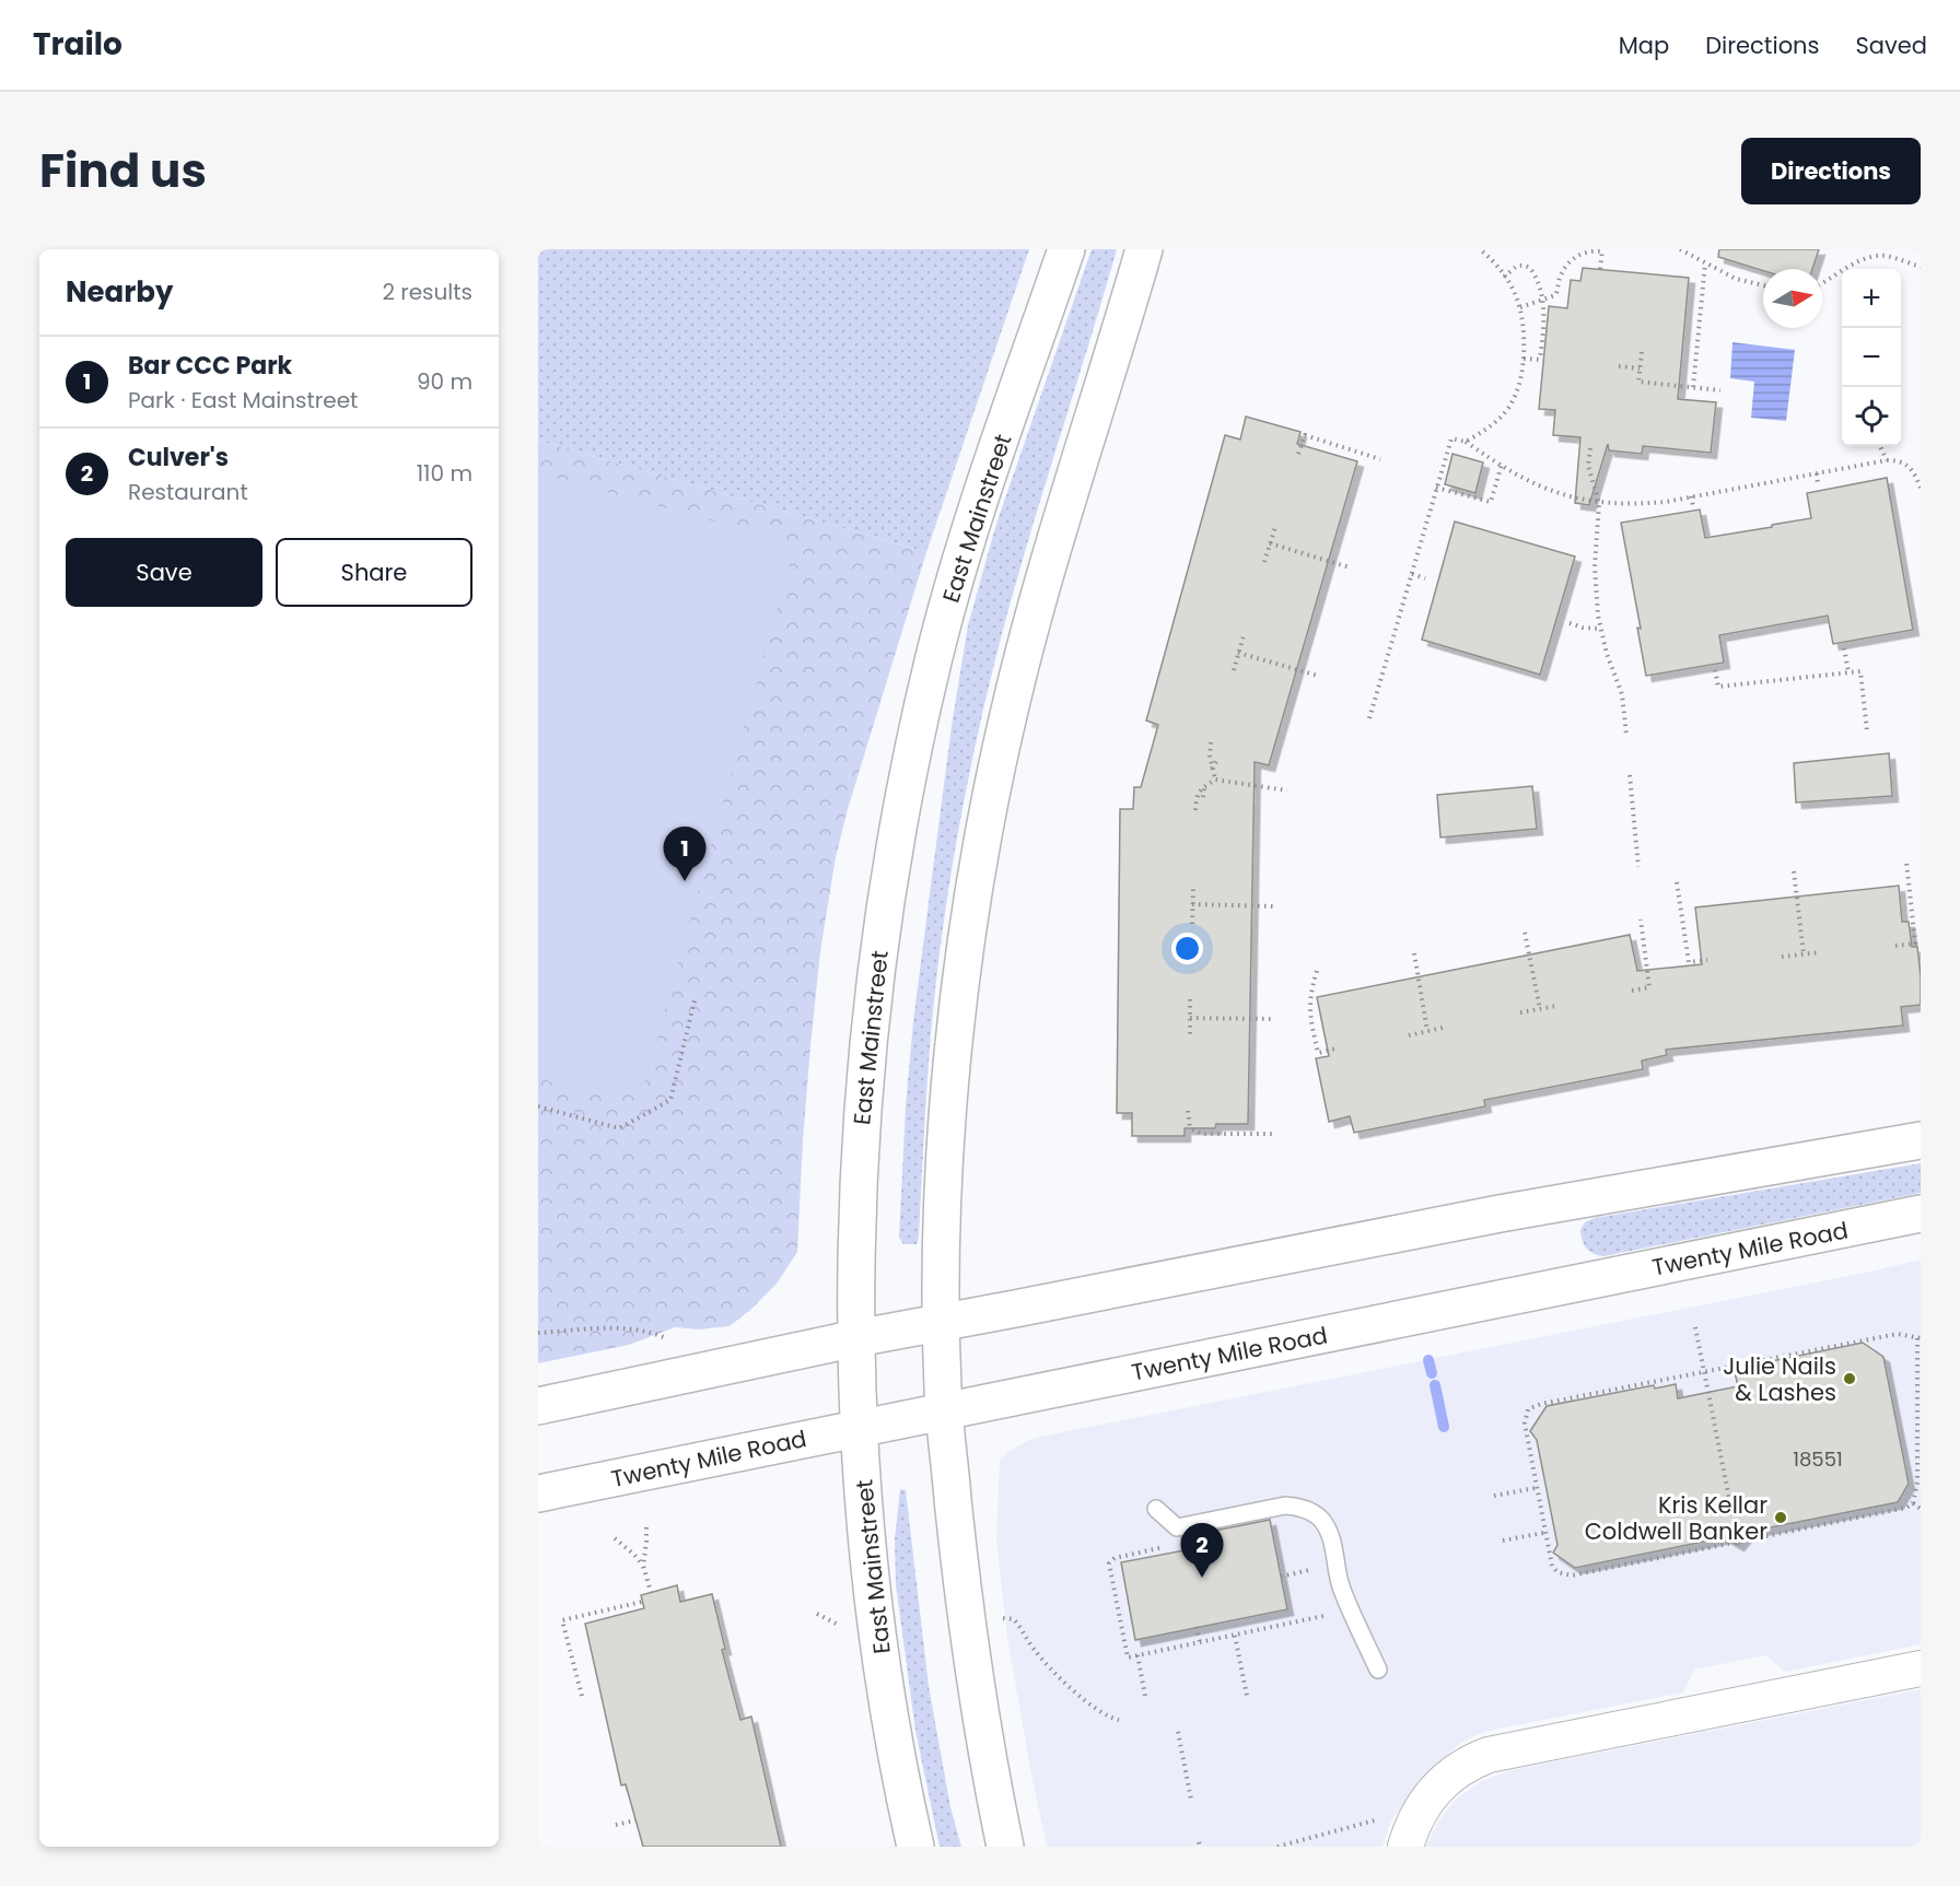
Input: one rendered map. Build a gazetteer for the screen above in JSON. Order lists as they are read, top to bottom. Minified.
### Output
{"streets":{"main road":["East Mainstreet","Twenty Mile Road"]},"crossings":[["East Mainstreet","Twenty Mile Road"]],"places":["Julie Nails & Lashes","Kris Kellar Coldwell Banker"],"house_numbers":["18551"],"north":"right","page":{"header":"Trailo","nav":["Map","Directions","Saved"],"title":"Find us","buttons":["Directions",["Save","Share"]],"heading":["Nearby","2 results"],"map_buttons":["+","−"],"list":[{"mark":"1","name":"Bar CCC Park","note":"Park · East Mainstreet","value":"90 m"},{"mark":"2","name":"Culver's","note":"Restaurant","value":"110 m"}],"pins":["1","2"]}}
